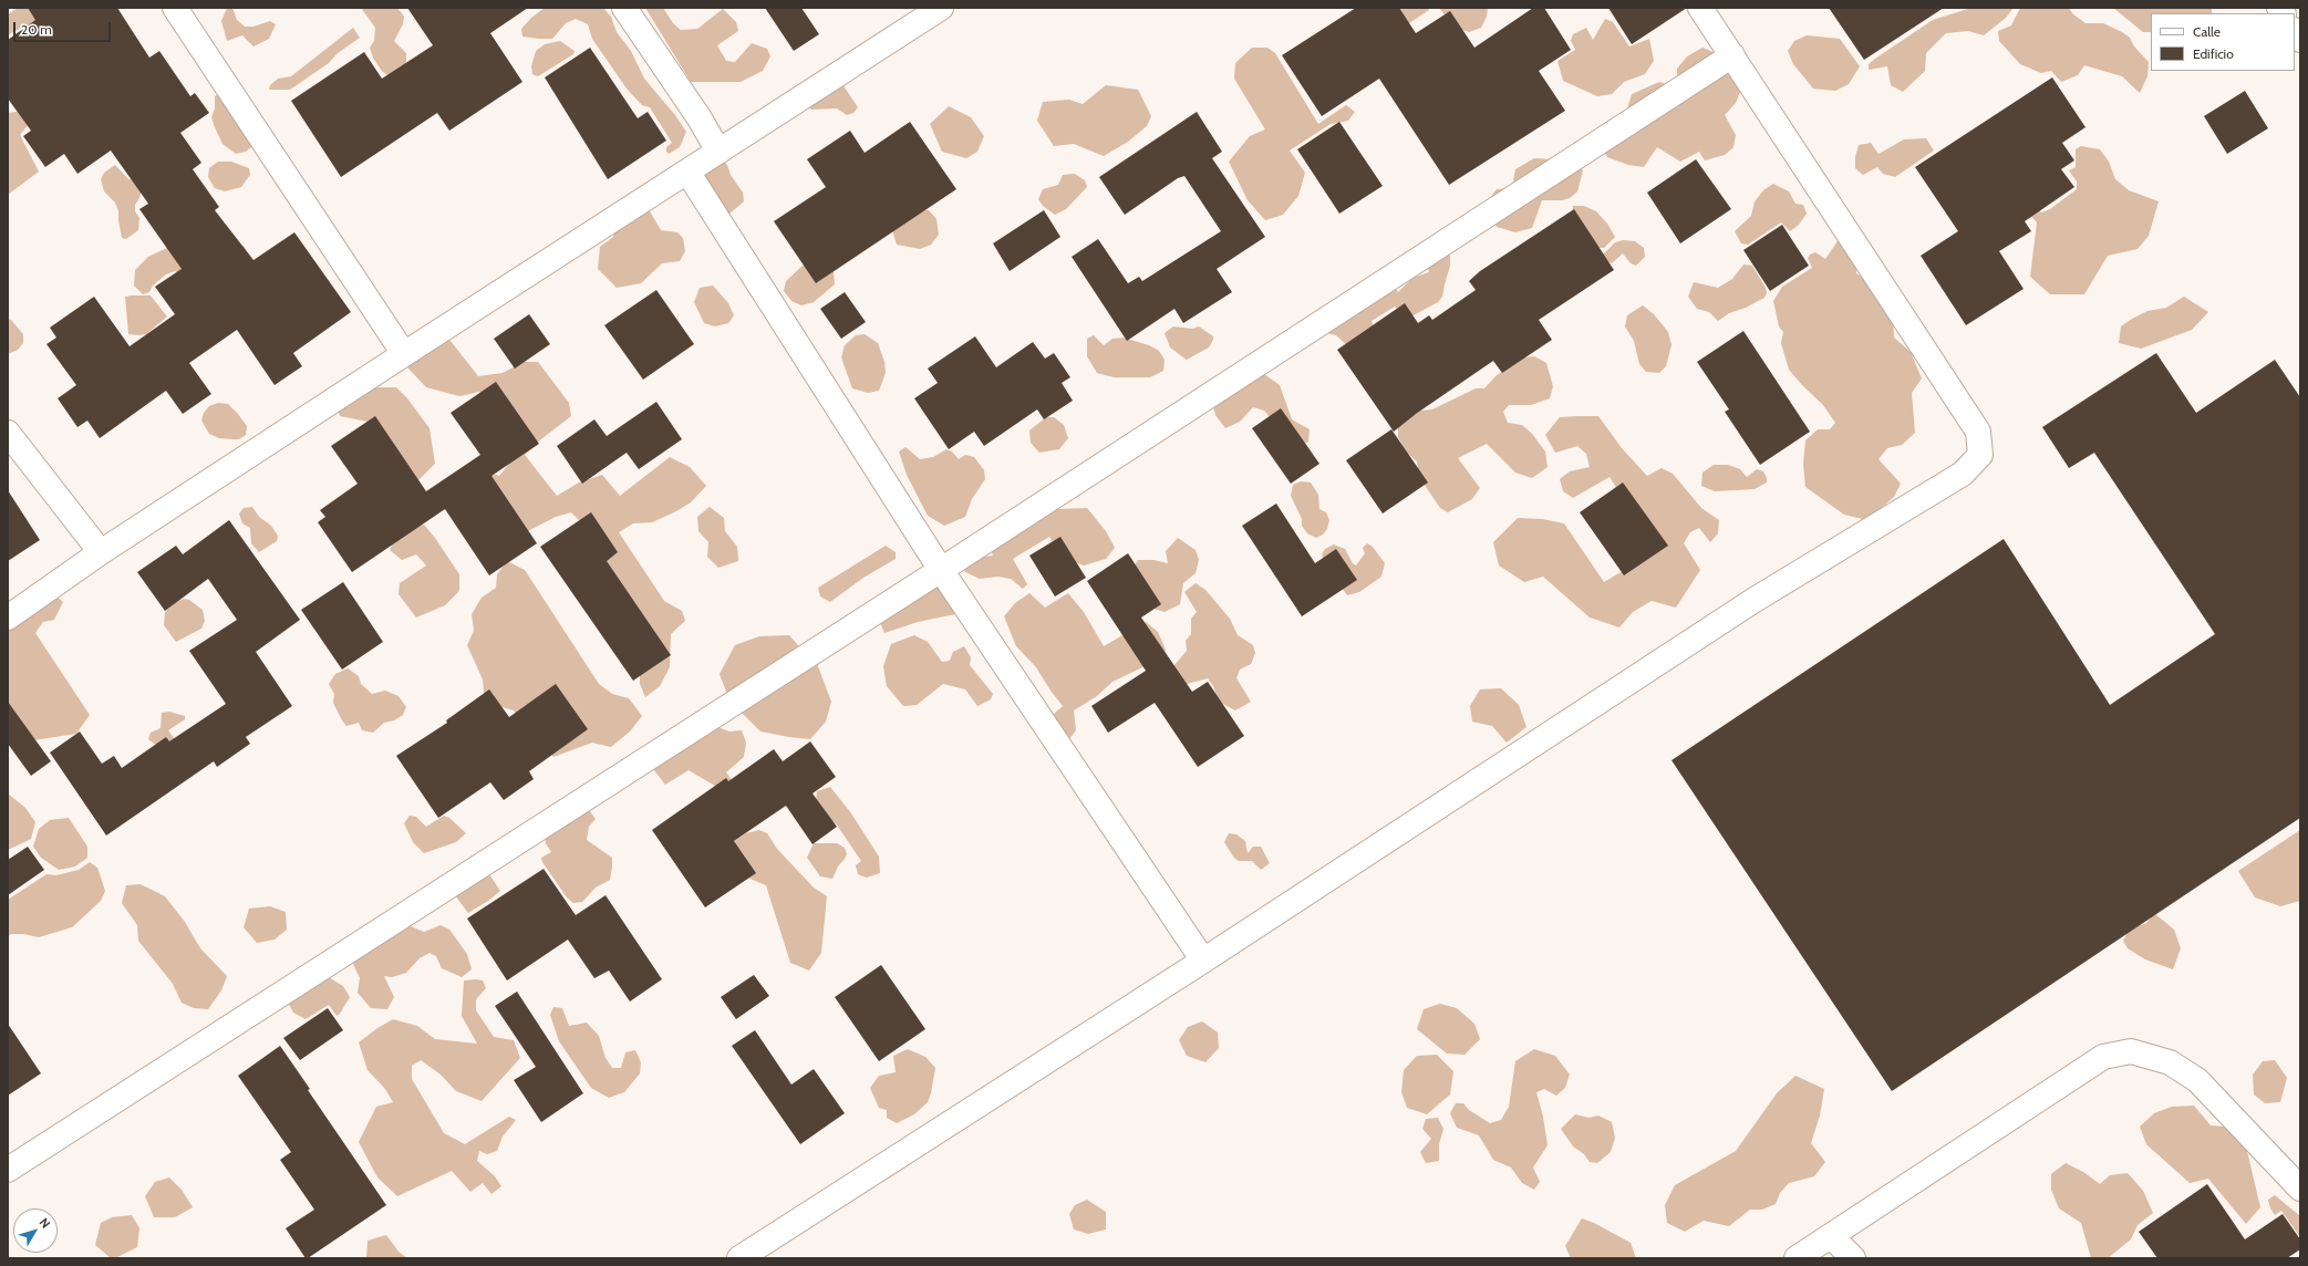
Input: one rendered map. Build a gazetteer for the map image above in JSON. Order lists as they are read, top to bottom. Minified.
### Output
{"legend":["Calle","Edificio"],"scale_bar":"20 m","north":"top right"}
